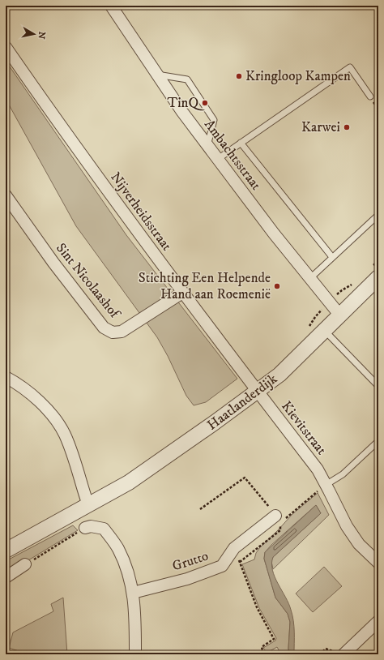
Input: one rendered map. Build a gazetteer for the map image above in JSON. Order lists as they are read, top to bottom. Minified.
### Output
{"streets":{"street":["Ambachtsstraat","Nijverheidsstraat","Sint Nicolaashof","Haatlanderdijk","Kievitstraat","Grutto"]},"crossings":[["Ambachtsstraat","Haatlanderdijk"],["Nijverheidsstraat","Sint Nicolaashof"],["Nijverheidsstraat","Haatlanderdijk"],["Nijverheidsstraat","Kievitstraat"],["Haatlanderdijk","Kievitstraat"]],"places":["Kringloop Kampen","TinQ","Karwei","Stichting Een Helpende Hand aan Roemenië"],"north":"right"}
